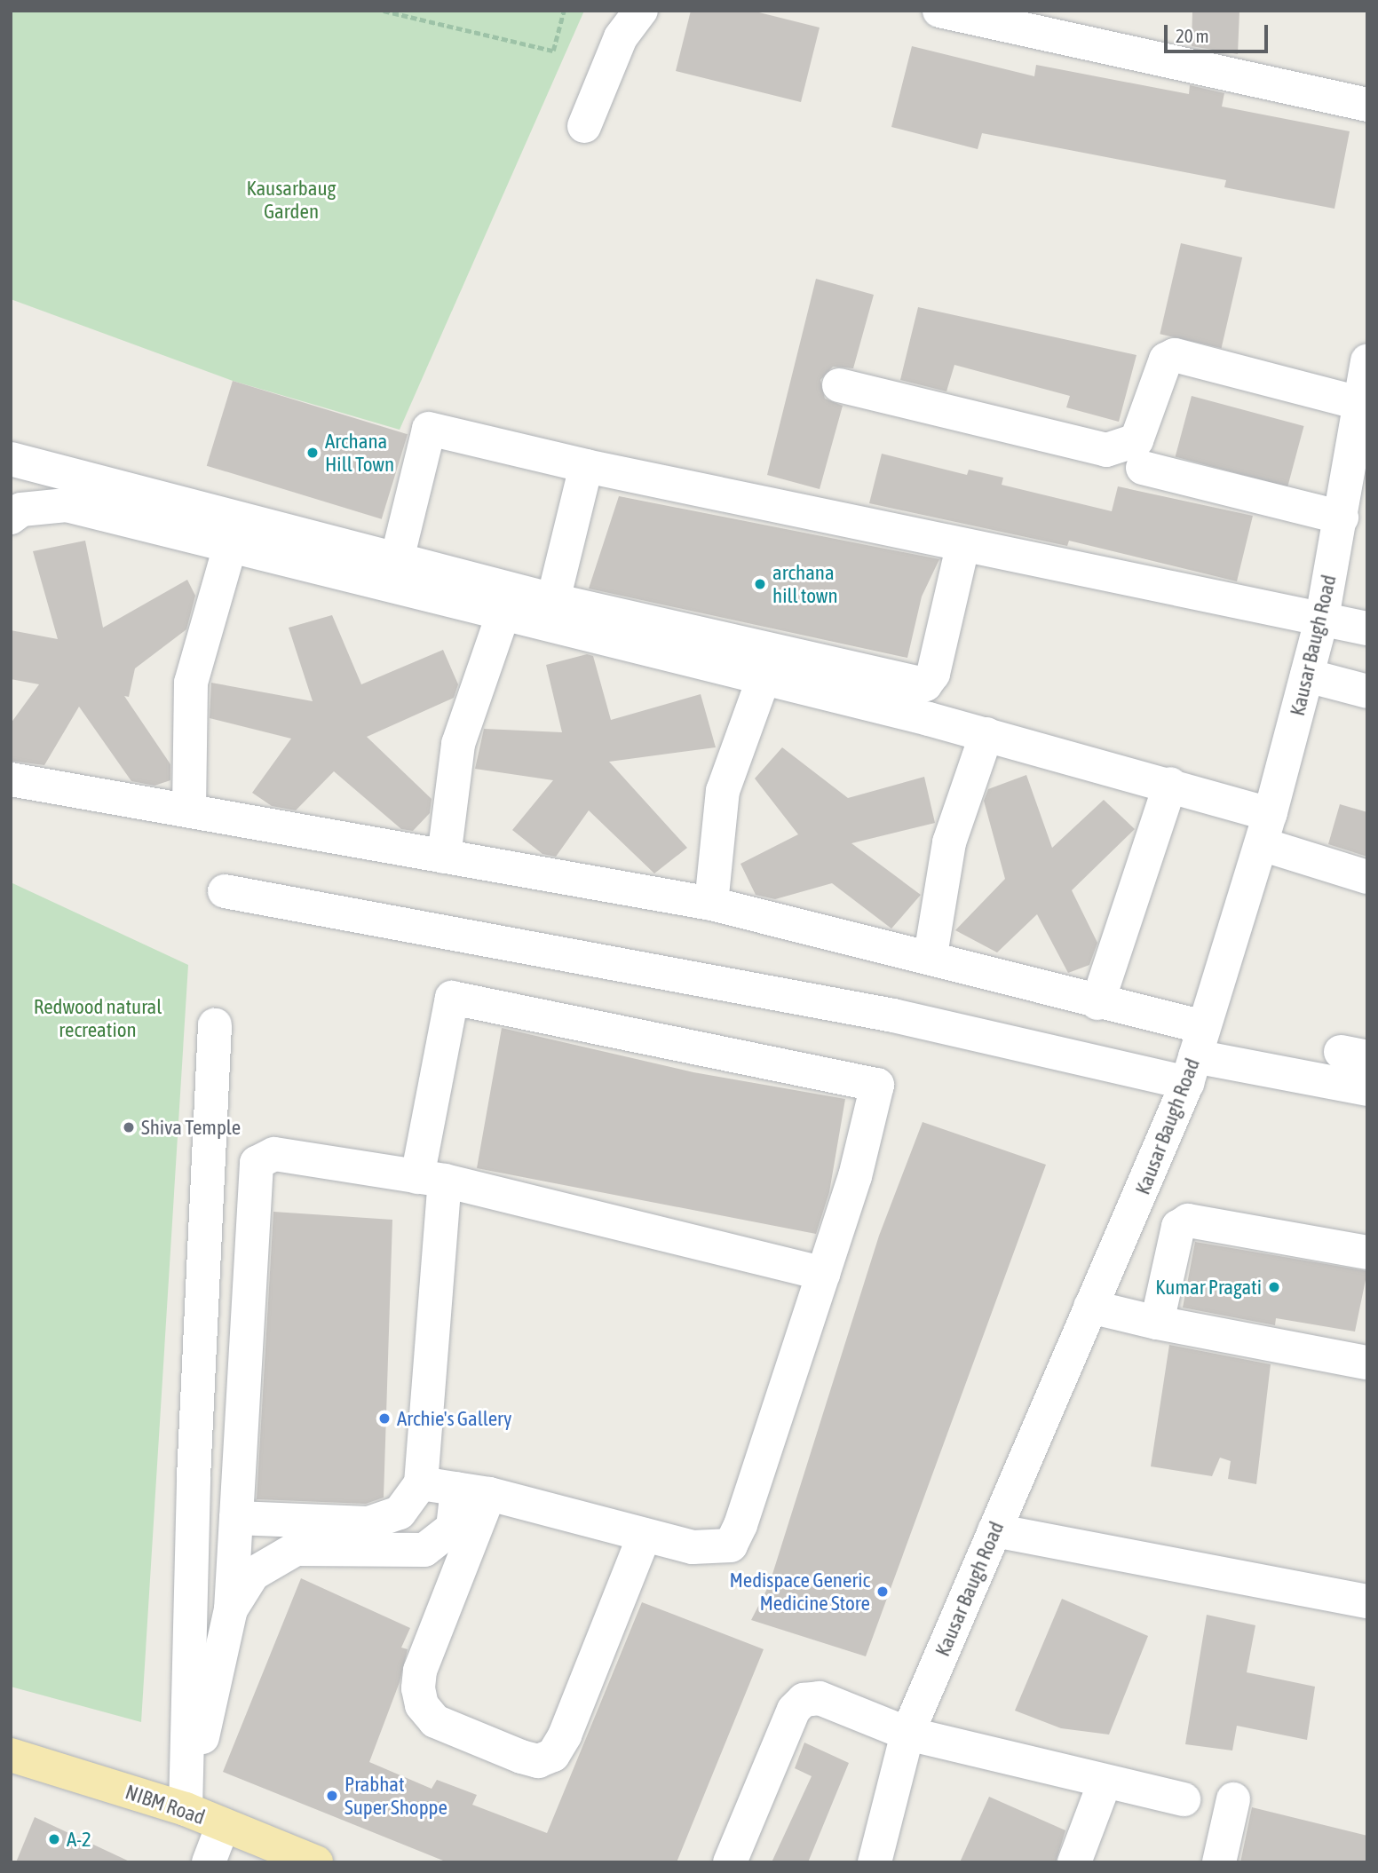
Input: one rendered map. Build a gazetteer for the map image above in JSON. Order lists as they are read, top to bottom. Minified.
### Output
{"streets":{"main road":["NIBM Road"],"street":["Kausar Baugh Road"]},"parks":["Kausarbaug Garden","Redwood natural recreation"],"places":["Archana Hill Town","archana hill town","Shiva Temple","Kumar Pragati","Archie's Gallery","Medispace Generic Medicine Store","Prabhat Super Shoppe","A-2"],"scale_bar":"20 m"}
